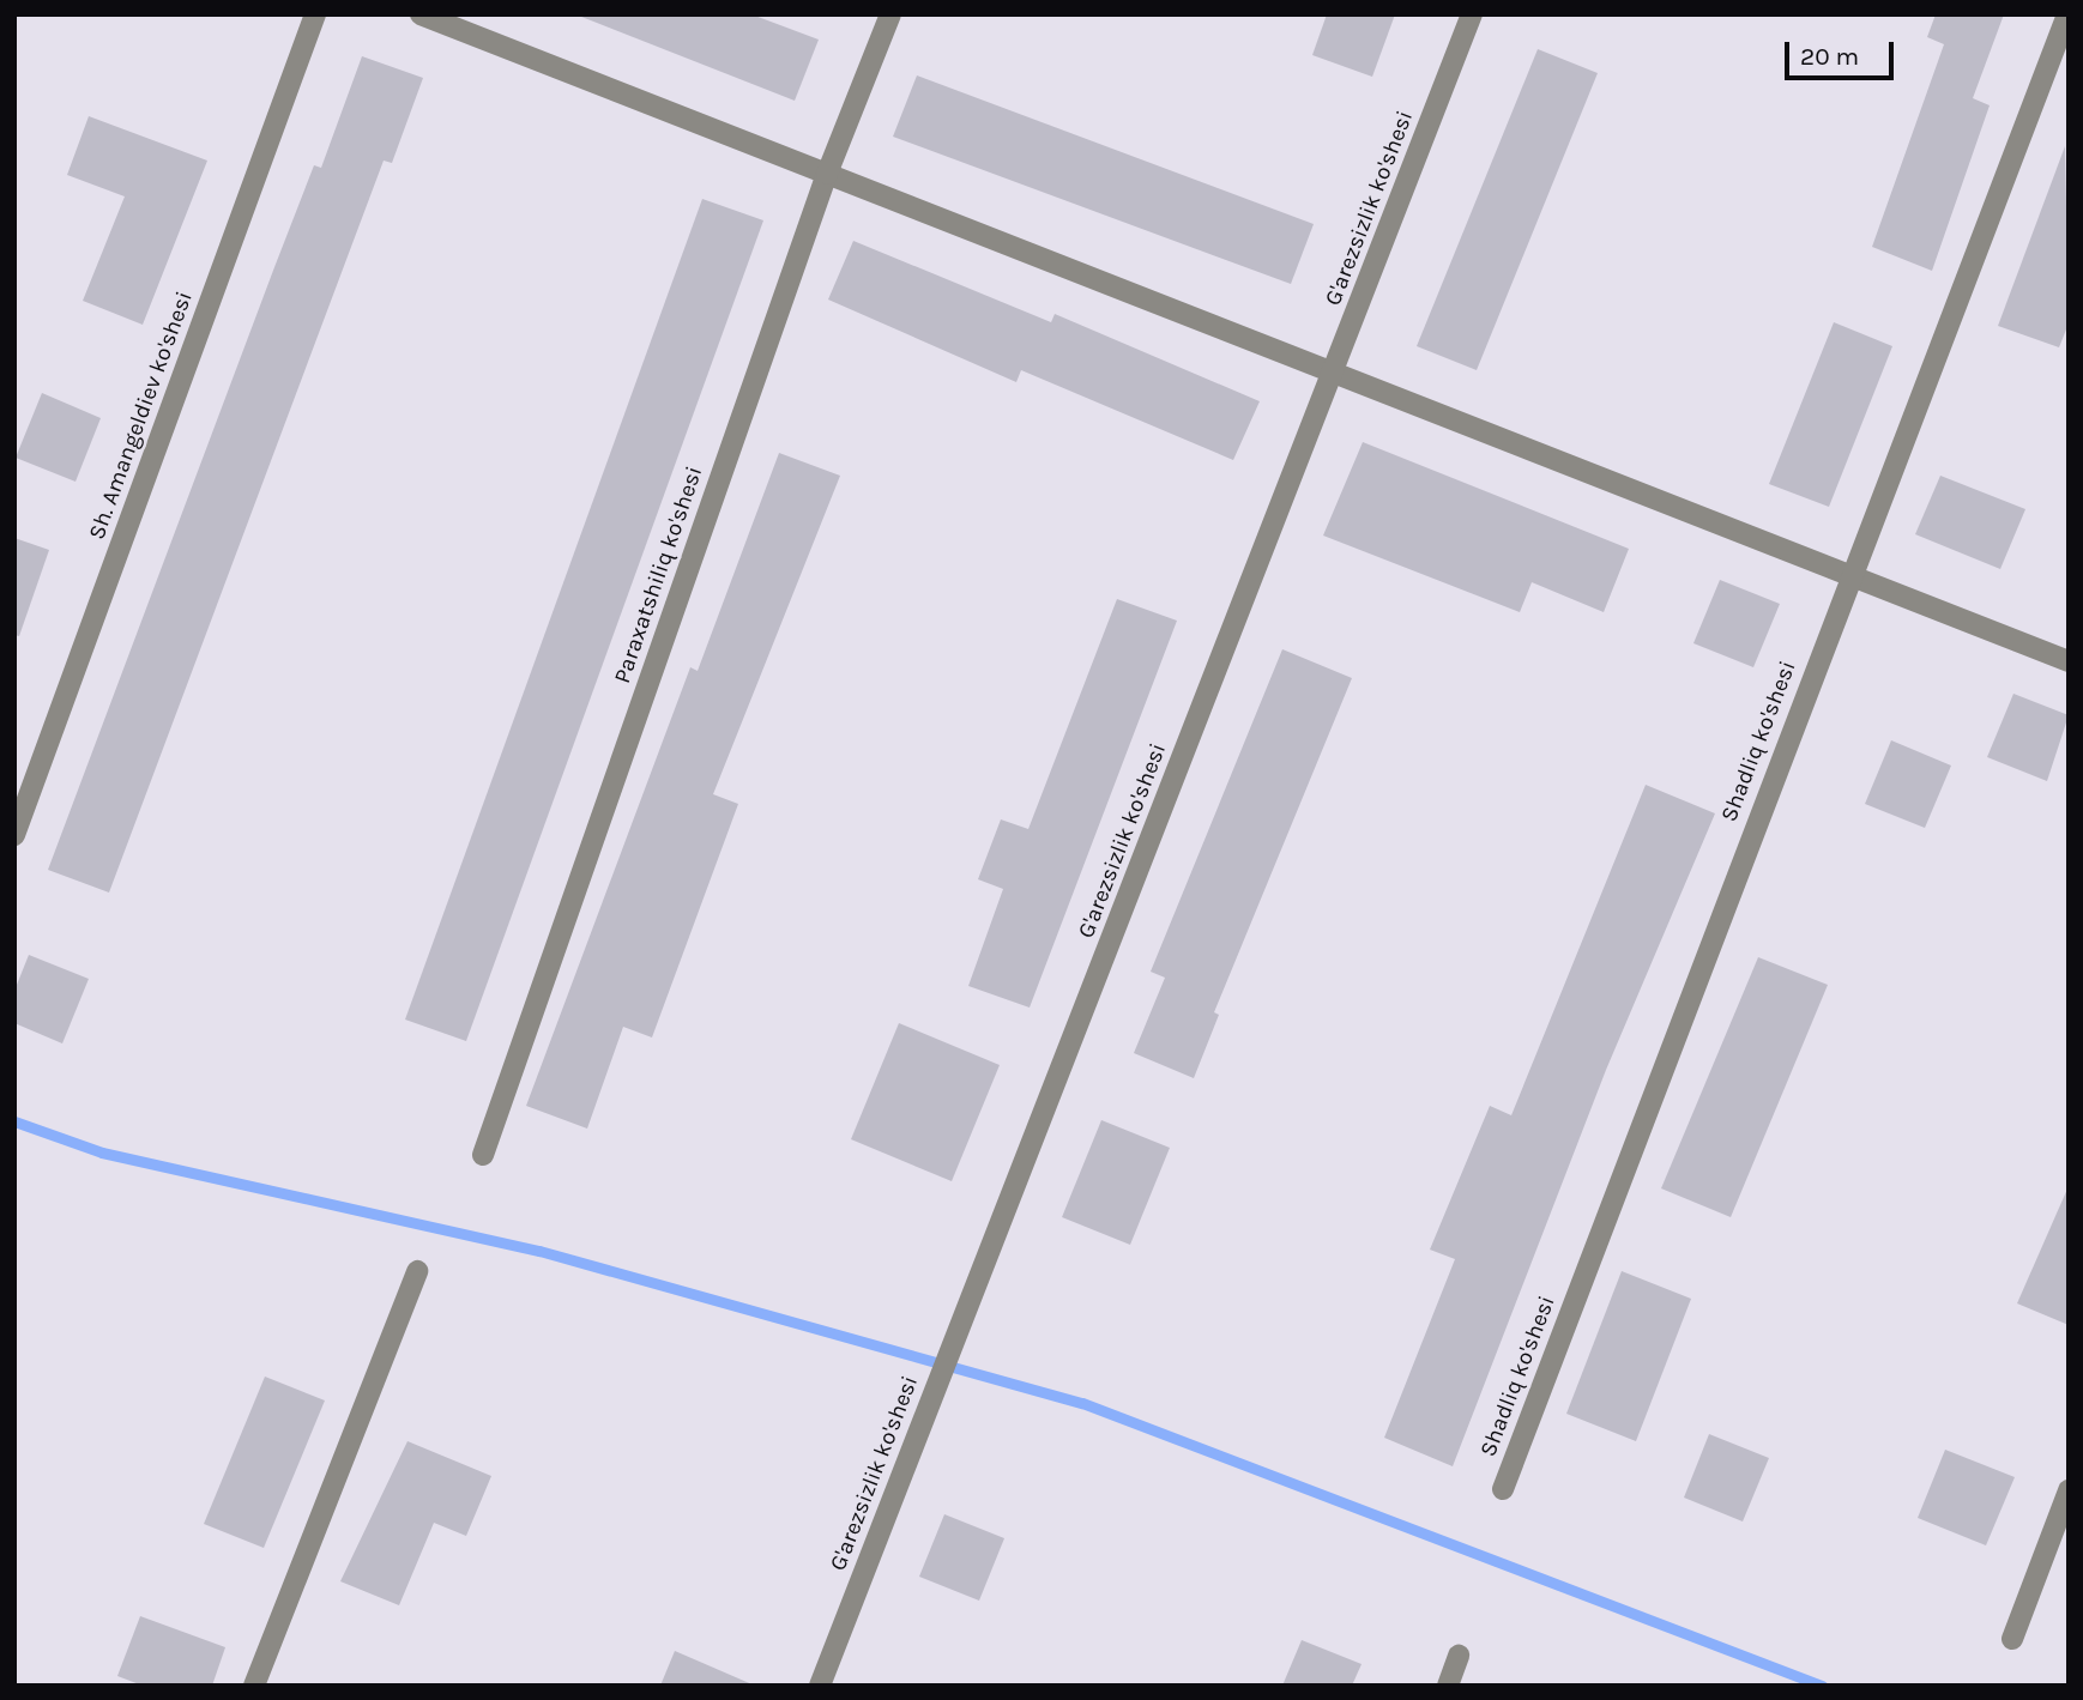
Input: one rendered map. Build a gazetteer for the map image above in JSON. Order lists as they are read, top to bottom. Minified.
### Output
{"streets":{"street":["G'arezsizlik ko'shesi","Sh. Amangeldiev ko'shesi","Paraxatshiliq ko'shesi","Shadliq ko'shesi"]},"scale_bar":"20 m"}
